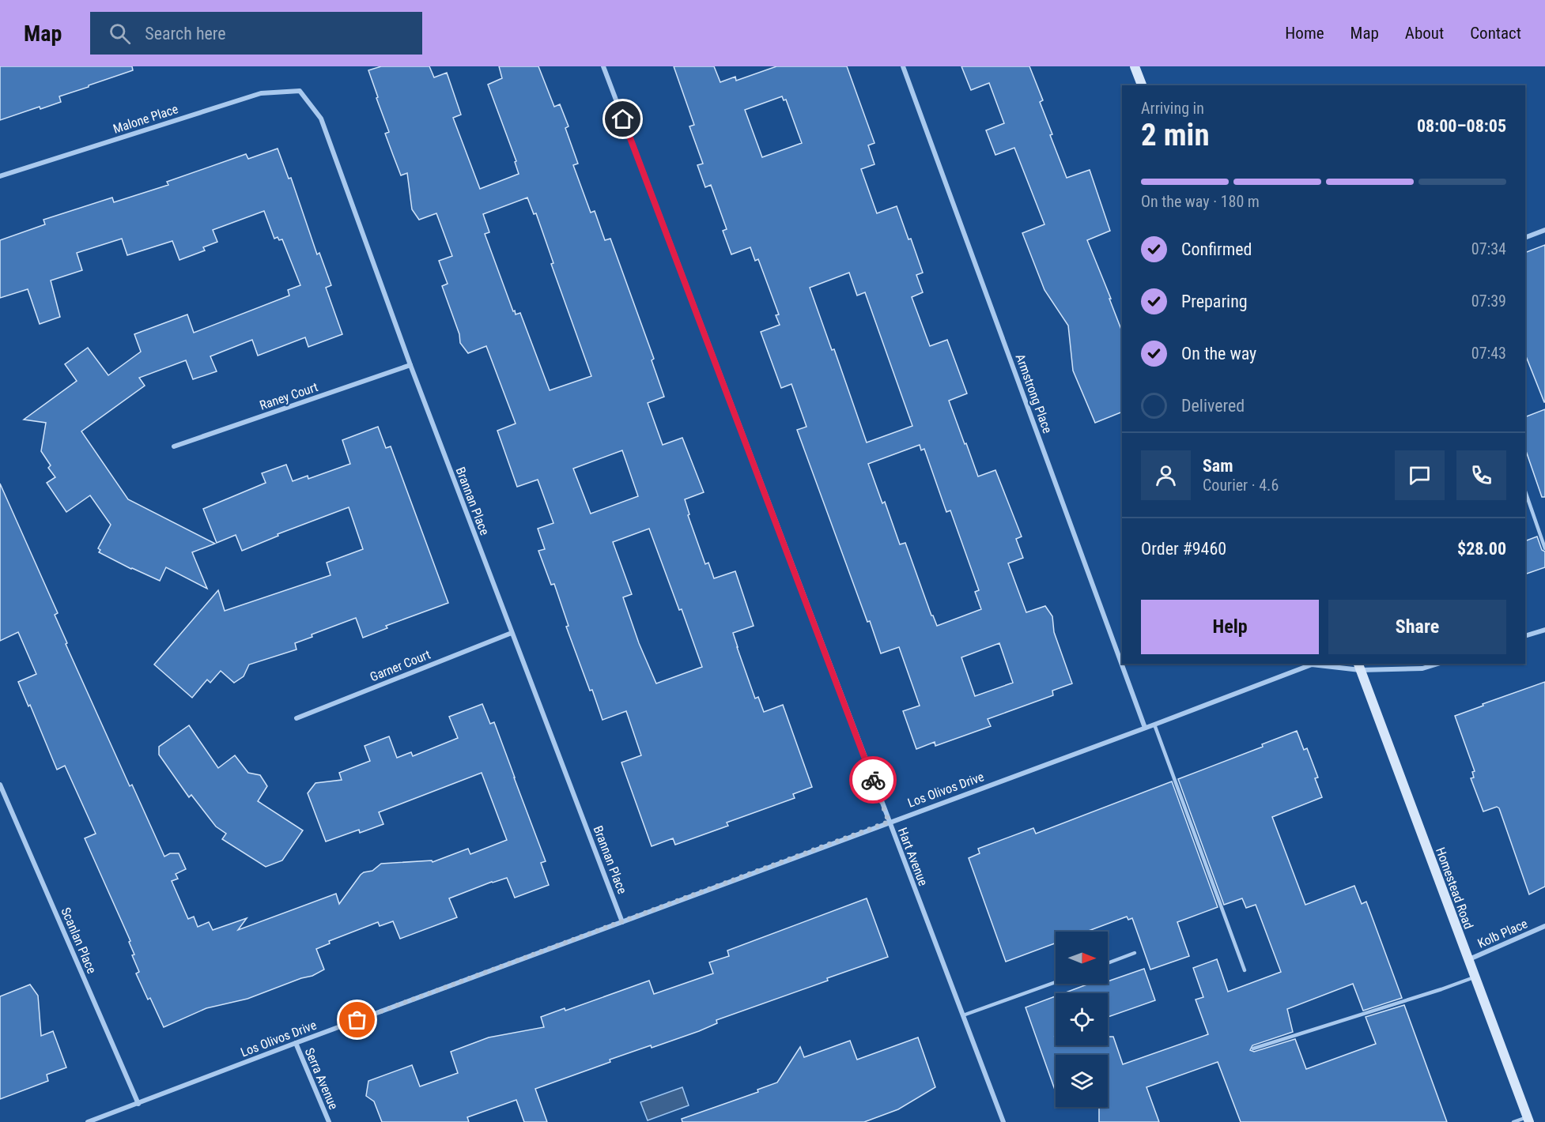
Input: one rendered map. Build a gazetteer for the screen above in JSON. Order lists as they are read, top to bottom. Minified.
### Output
{"streets":{"main road":["Homestead Road"],"street":["Malone Place","Armstrong Place","Raney Court","Brannan Place","Garner Court","Los Olivos Drive","Hart Avenue","Kolb Place","Scanlan Place","Serra Avenue"]},"crossings":[["Malone Place","Brannan Place"],["Armstrong Place","Los Olivos Drive"],["Raney Court","Brannan Place"],["Brannan Place","Garner Court"],["Brannan Place","Los Olivos Drive"],["Los Olivos Drive","Hart Avenue"],["Los Olivos Drive","Homestead Road"],["Los Olivos Drive","Scanlan Place"],["Los Olivos Drive","Serra Avenue"],["Homestead Road","Kolb Place"]],"north":"right","page":{"header":"Map","search":"Search here","nav":["Home","Map","About","Contact"],"heading":["2 min","Arriving in","08:00–08:05"],"panel":["Sam","Courier · 4.6","Order #9460","$28.00"],"bar":"On the way · 180 m","list":[["Confirmed","07:34"],["Preparing","07:39"],["On the way","07:43"],"Delivered"],"buttons":["Help","Share"]}}
